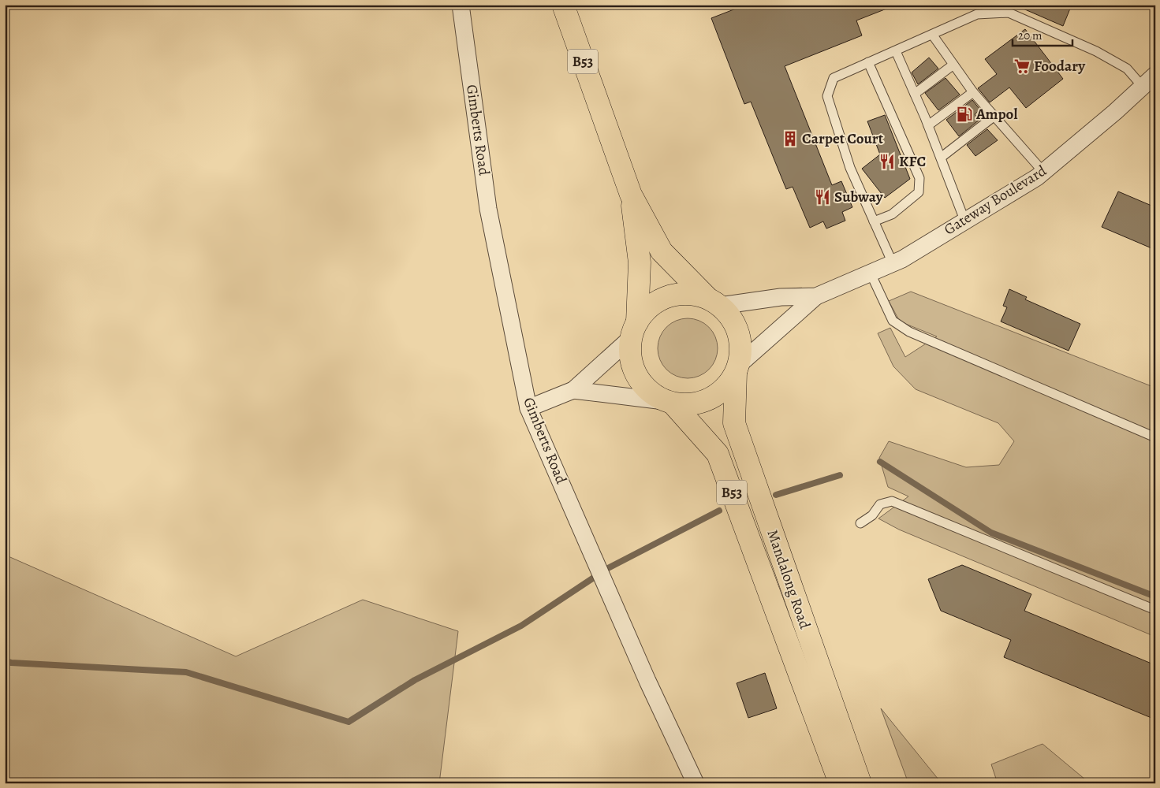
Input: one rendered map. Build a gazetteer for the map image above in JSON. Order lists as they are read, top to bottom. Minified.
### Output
{"streets":{"main road":["B53","Mandalong Road"],"street":["Gimberts Road","Gateway Boulevard"]},"crossings":[["B53","Gateway Boulevard"],["B53","Mandalong Road"],["Gateway Boulevard","Mandalong Road"]],"places":{"supermarket":["Foodary"],"fuel station":["Ampol"],"building":["Carpet Court"],"restaurant":["KFC","Subway"]},"scale_bar":"20 m"}
